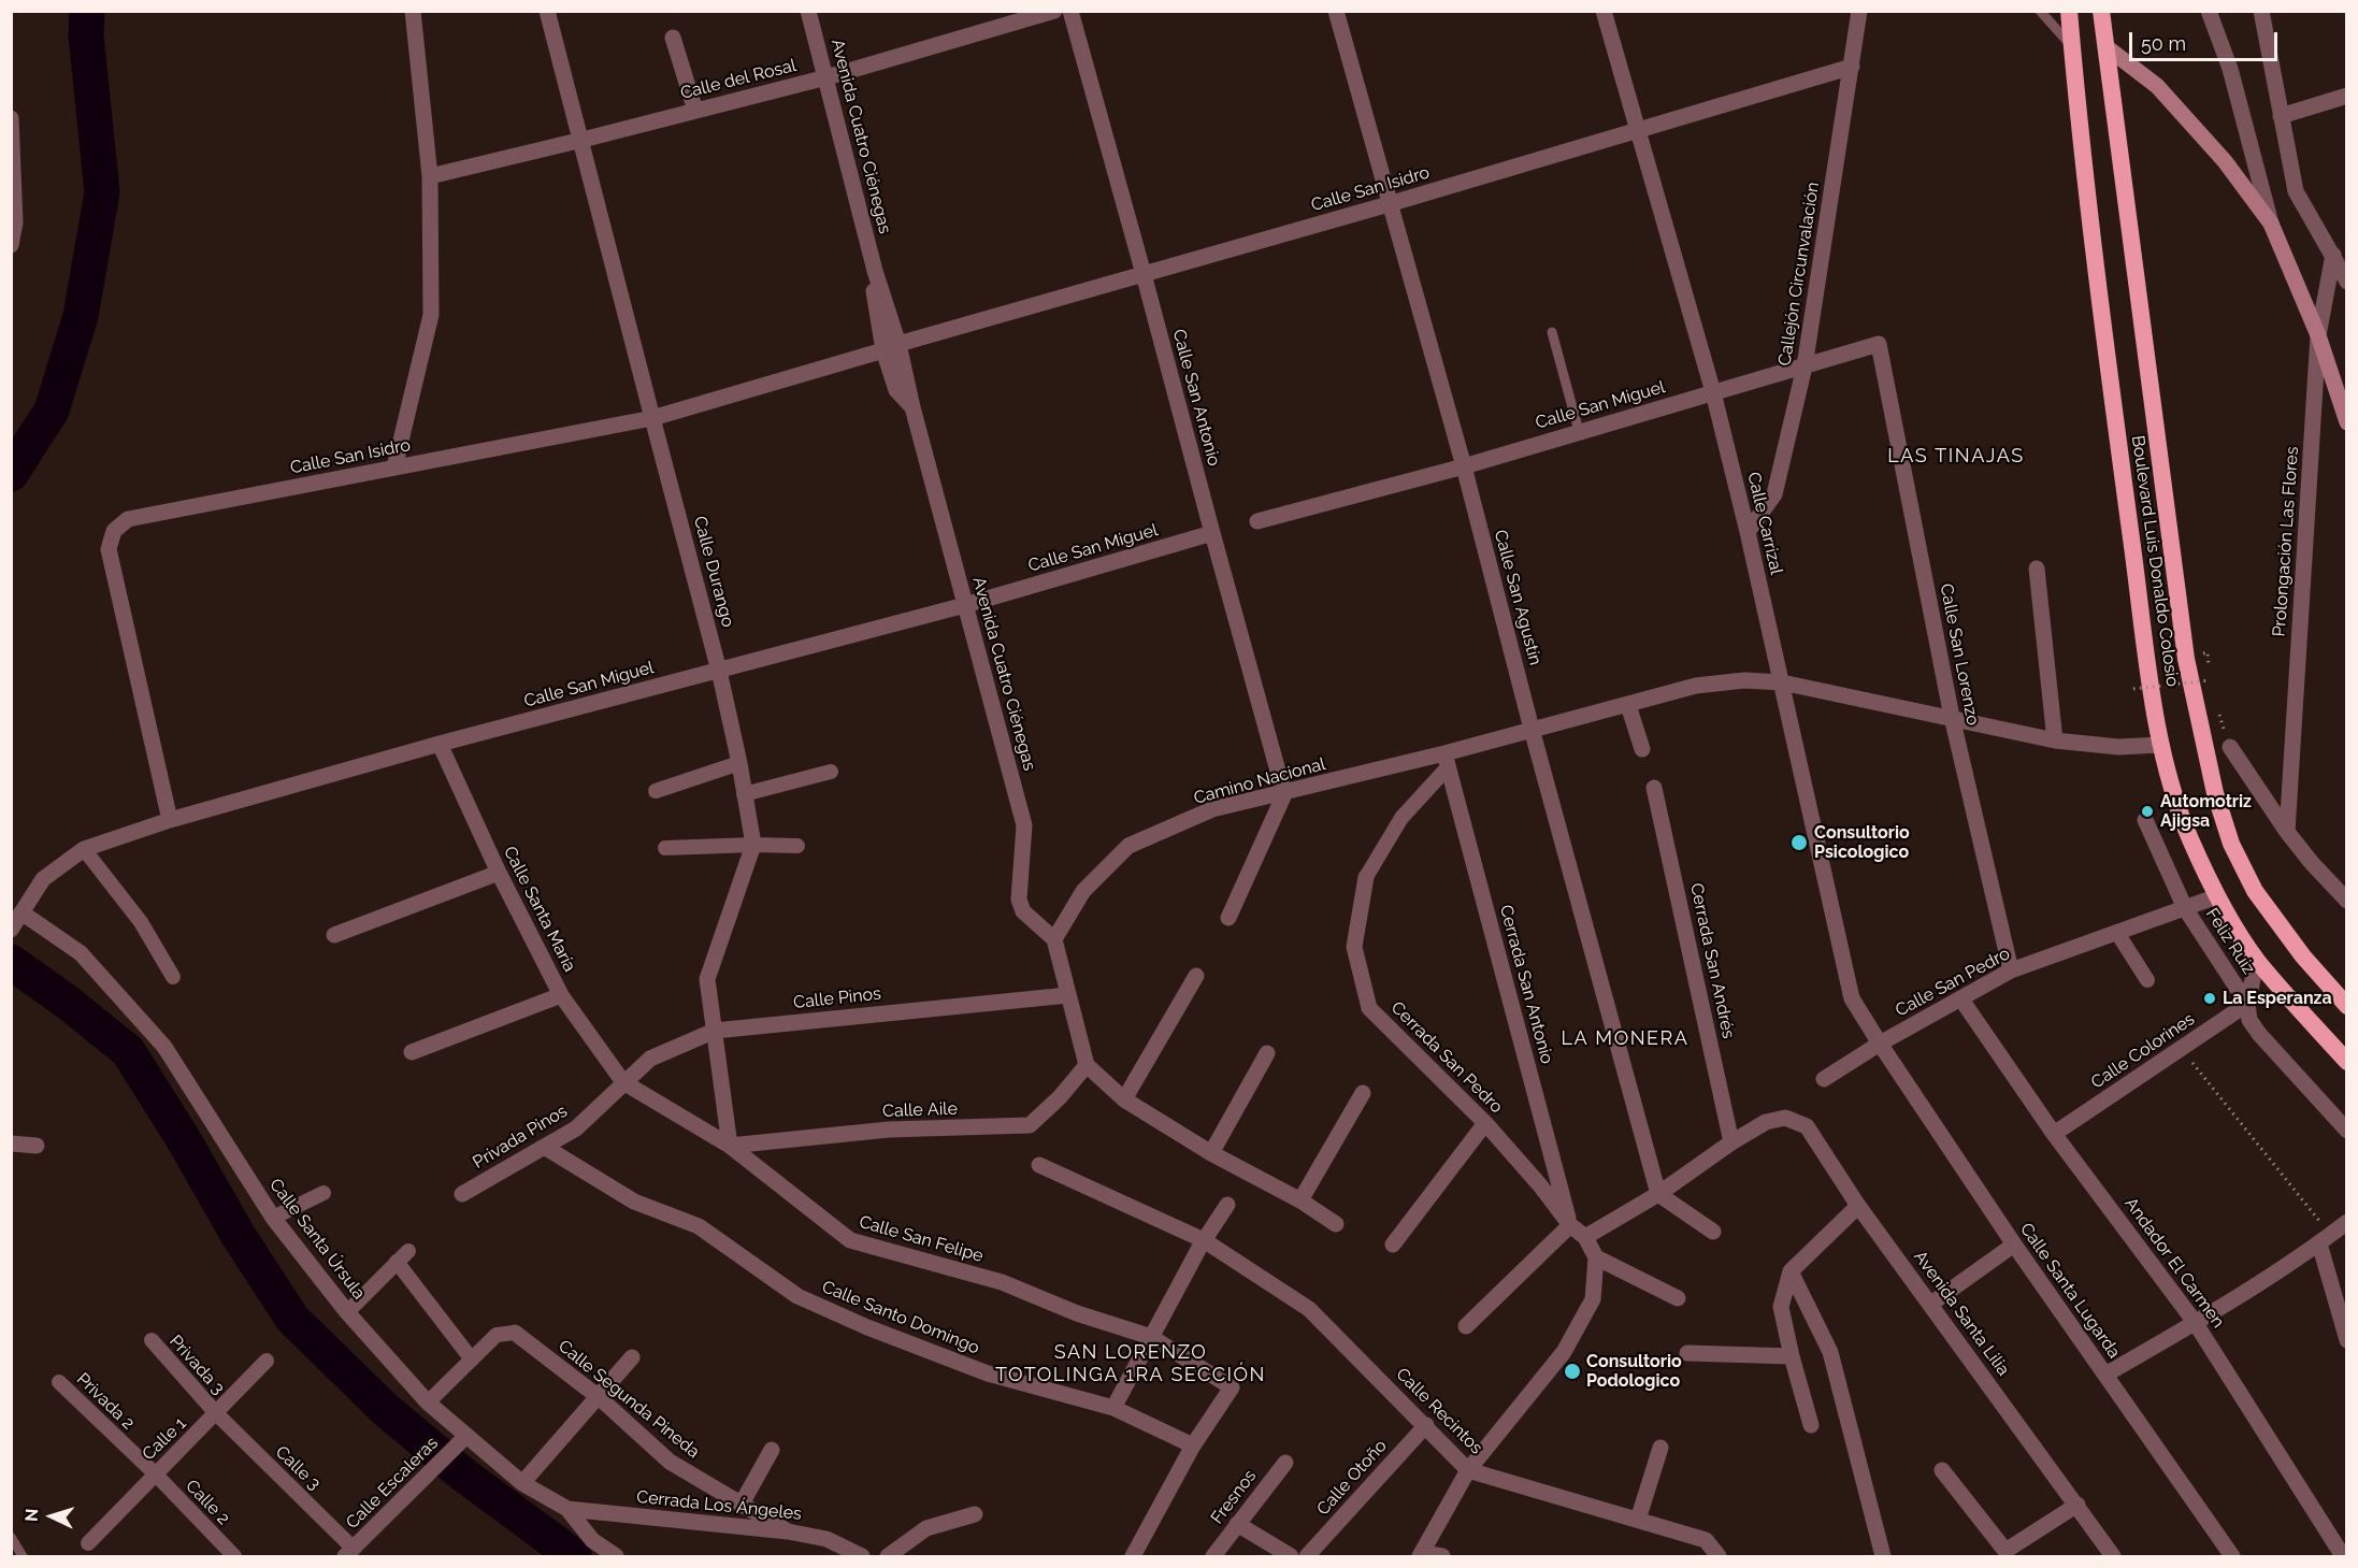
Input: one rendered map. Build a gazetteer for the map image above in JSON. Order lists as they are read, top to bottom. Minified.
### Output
{"streets":{"highway":["Boulevard Luis Donaldo Colosio"],"street":["Calle del Rosal","Avenida Cuatro Ciénegas","Calle San Isidro","Callejón Circunvalación","Calle San Antonio","Calle San Miguel","Calle Carrizal","Prolongación Las Flores","Calle Durango","Calle San Agustín","Calle San Lorenzo","Camino Nacional","Calle Santa María","Feliz Ruiz","Cerrada San Andrés","Calle San Pedro","Cerrada San Antonio","Calle Pinos","Calle Colorines","Cerrada San Pedro","Calle Aile","Privada Pinos","Calle Santa Úrsula","Calle San Felipe","Andador El Carmen","Calle Santa Lugarda","Avenida Santa Lilia","Calle Santo Domingo","Privada 3","Calle Segunda Pineda","Privada 2","Calle Recintos","Calle 1","Calle 3","Calle Otoño","Calle Escaleras","Fresnos","Calle 2","Cerrada Los Ángeles"]},"crossings":[["Calle del Rosal","Avenida Cuatro Ciénegas"],["Calle del Rosal","Calle Durango"],["Avenida Cuatro Ciénegas","Calle San Isidro"],["Avenida Cuatro Ciénegas","Calle San Miguel"],["Avenida Cuatro Ciénegas","Camino Nacional"],["Calle San Isidro","Callejón Circunvalación"],["Calle San Isidro","Calle San Antonio"],["Calle San Isidro","Calle San Miguel"],["Calle San Isidro","Calle Carrizal"],["Calle San Isidro","Calle Durango"],["Calle San Isidro","Calle San Agustín"],["Callejón Circunvalación","Calle San Miguel"],["Callejón Circunvalación","Calle Carrizal"],["Calle San Antonio","Calle San Miguel"],["Calle San Antonio","Camino Nacional"],["Calle San Miguel","Calle Carrizal"],["Calle San Miguel","Calle Durango"],["Calle San Miguel","Calle San Agustín"],["Calle San Miguel","Calle San Lorenzo"],["Calle San Miguel","Calle Santa María"],["Calle San Miguel","Calle Santa Úrsula"],["Calle Carrizal","Camino Nacional"],["Calle Carrizal","Calle San Pedro"],["Calle Carrizal","Calle Santa Lugarda"],["Boulevard Luis Donaldo Colosio","Camino Nacional"],["Boulevard Luis Donaldo Colosio","Calle San Pedro"],["Calle Durango","Calle Pinos"],["Calle Durango","Calle Aile"],["Calle Durango","Calle San Felipe"],["Calle San Agustín","Camino Nacional"],["Calle San Lorenzo","Camino Nacional"],["Calle San Lorenzo","Calle San Pedro"],["Camino Nacional","Cerrada San Antonio"],["Camino Nacional","Cerrada San Pedro"],["Calle Santa María","Calle Pinos"],["Calle Santa María","Privada Pinos"],["Calle Santa María","Calle San Felipe"],["Feliz Ruiz","Calle San Pedro"],["Feliz Ruiz","Calle Colorines"],["Cerrada San Andrés","Avenida Santa Lilia"],["Calle San Pedro","Andador El Carmen"],["Calle San Pedro","Calle Santa Lugarda"],["Cerrada San Antonio","Cerrada San Pedro"],["Calle Pinos","Privada Pinos"],["Calle Pinos","Calle San Felipe"],["Calle Colorines","Andador El Carmen"],["Calle Aile","Calle San Felipe"],["Privada Pinos","Calle San Felipe"],["Privada Pinos","Calle Santo Domingo"],["Calle Santa Úrsula","Calle Escaleras"],["Calle Santa Úrsula","Cerrada Los Ángeles"],["Calle San Felipe","Calle Santo Domingo"],["Privada 3","Calle 1"],["Privada 3","Calle 3"],["Calle Segunda Pineda","Cerrada Los Ángeles"],["Privada 2","Calle 1"],["Privada 2","Calle 2"],["Calle Recintos","Calle Otoño"],["Calle 1","Calle 3"],["Calle 1","Calle 2"],["Calle 3","Calle Escaleras"]],"districts":["LAS TINAJAS","LA MONERA","SAN LORENZO TOTOLINGA 1RA SECCIÓN"],"places":["Automotriz Ajigsa","Consultorio Psicologico","La Esperanza","Consultorio Podologico"],"scale_bar":"50 m","north":"left"}
